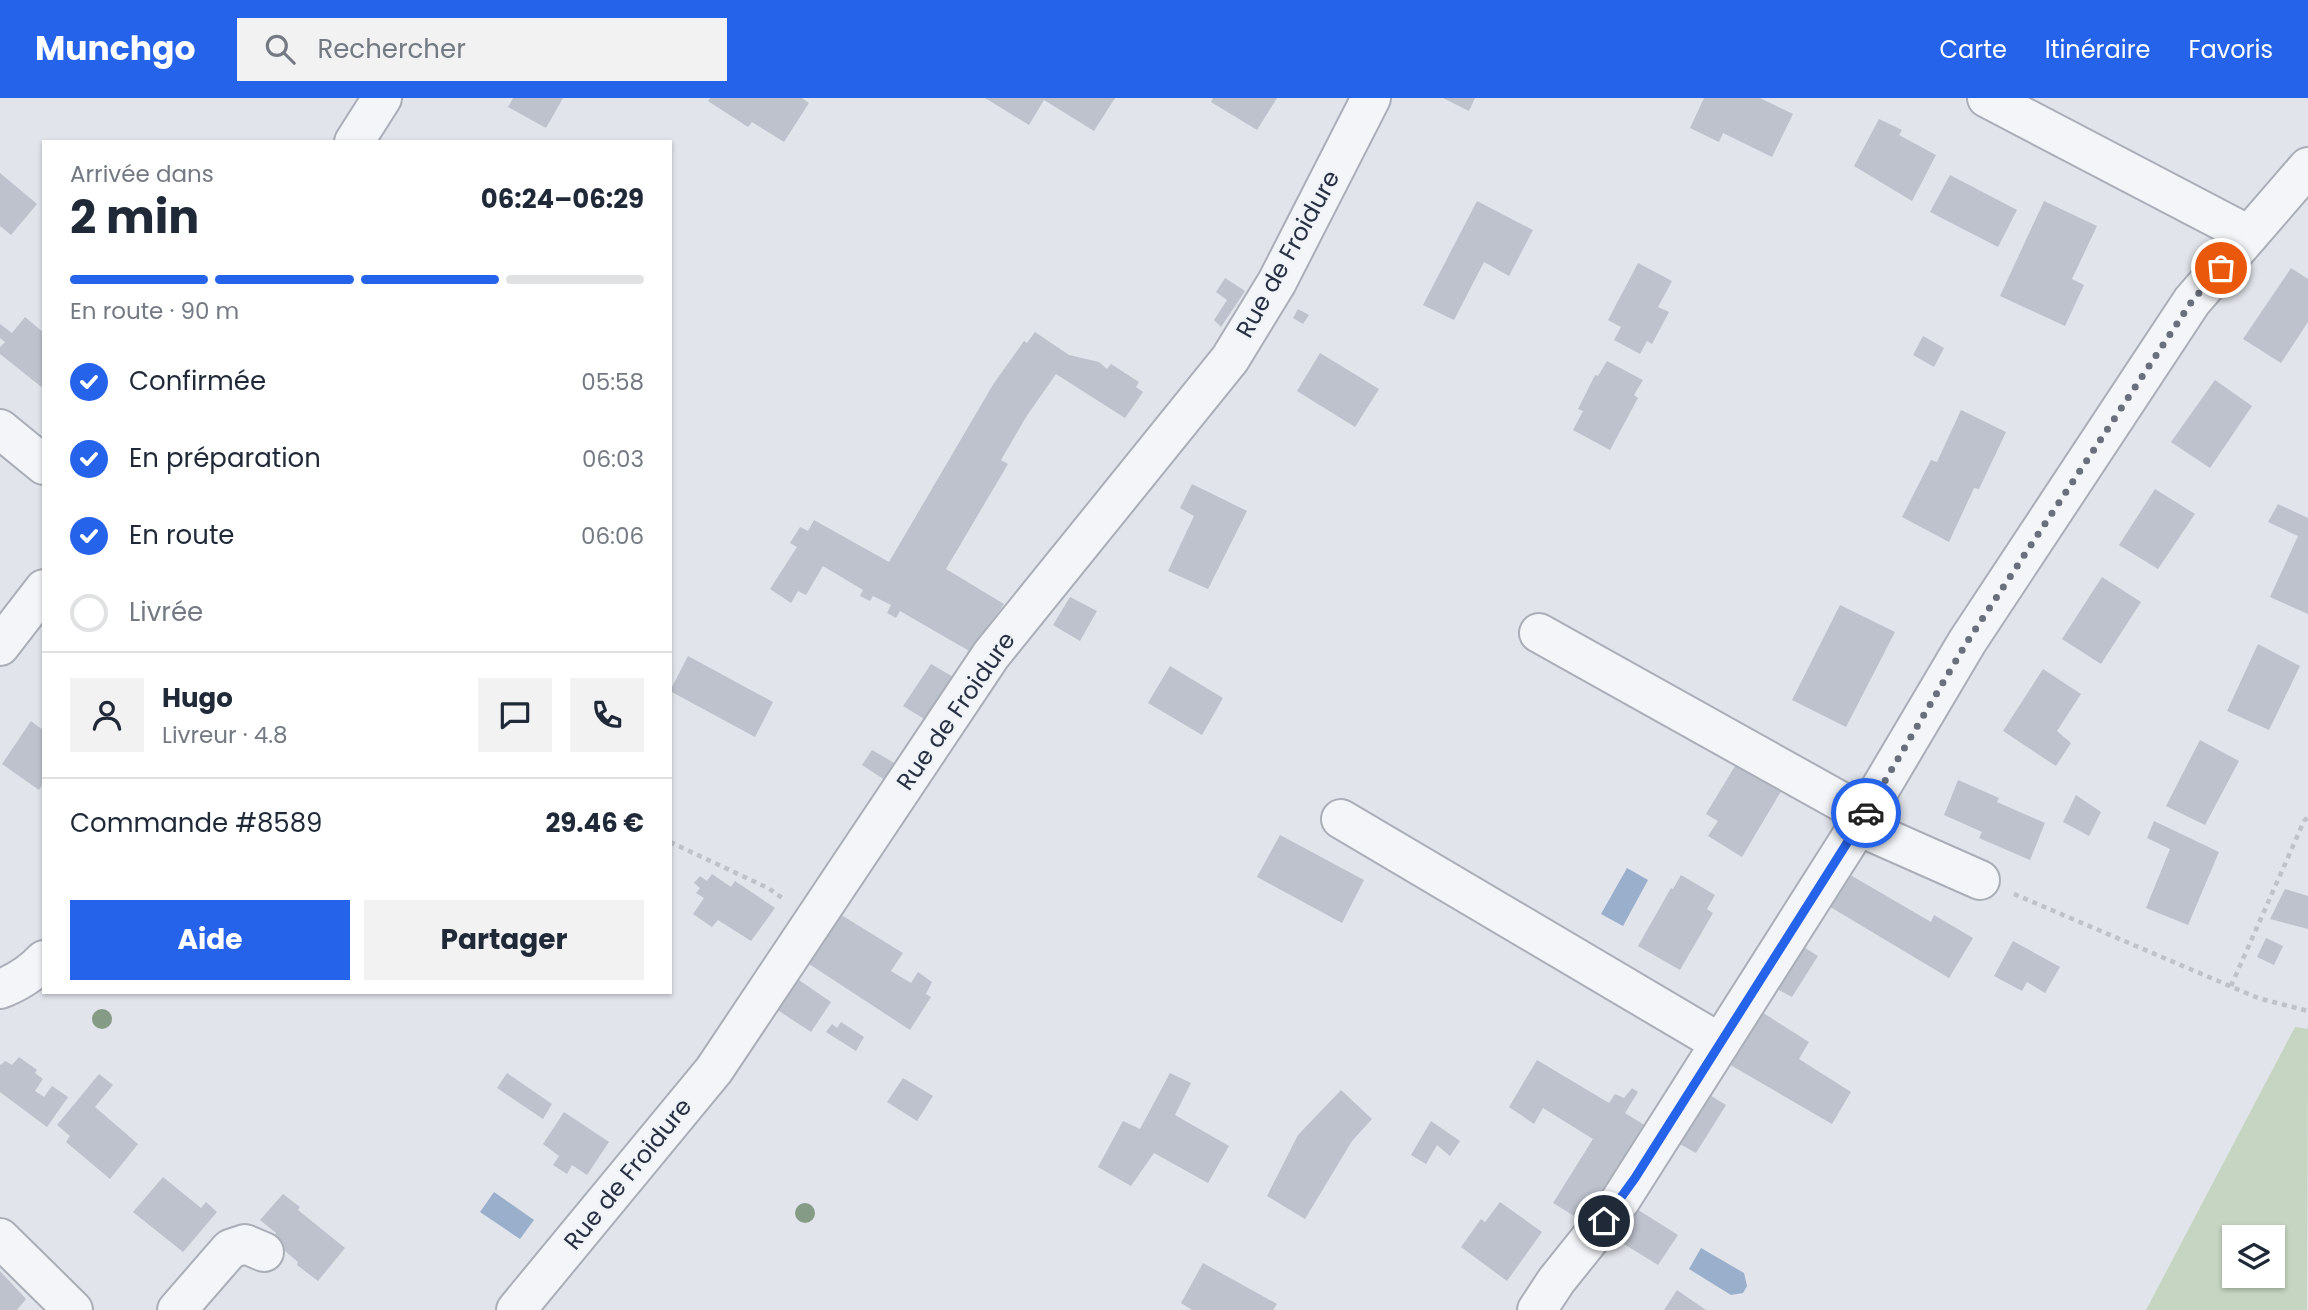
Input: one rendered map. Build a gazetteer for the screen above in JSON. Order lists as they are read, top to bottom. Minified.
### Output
{"streets":{"street":["Rue de Froidure"]},"page":{"header":"Munchgo","search":"Rechercher","nav":["Carte","Itinéraire","Favoris"],"heading":["2 min","Arrivée dans","06:24–06:29"],"panel":["Hugo","Livreur · 4.8","Commande #8589","29.46 €"],"bar":"En route · 90 m","list":[["Confirmée","05:58"],["En préparation","06:03"],["En route","06:06"],"Livrée"],"buttons":["Aide","Partager"]}}
